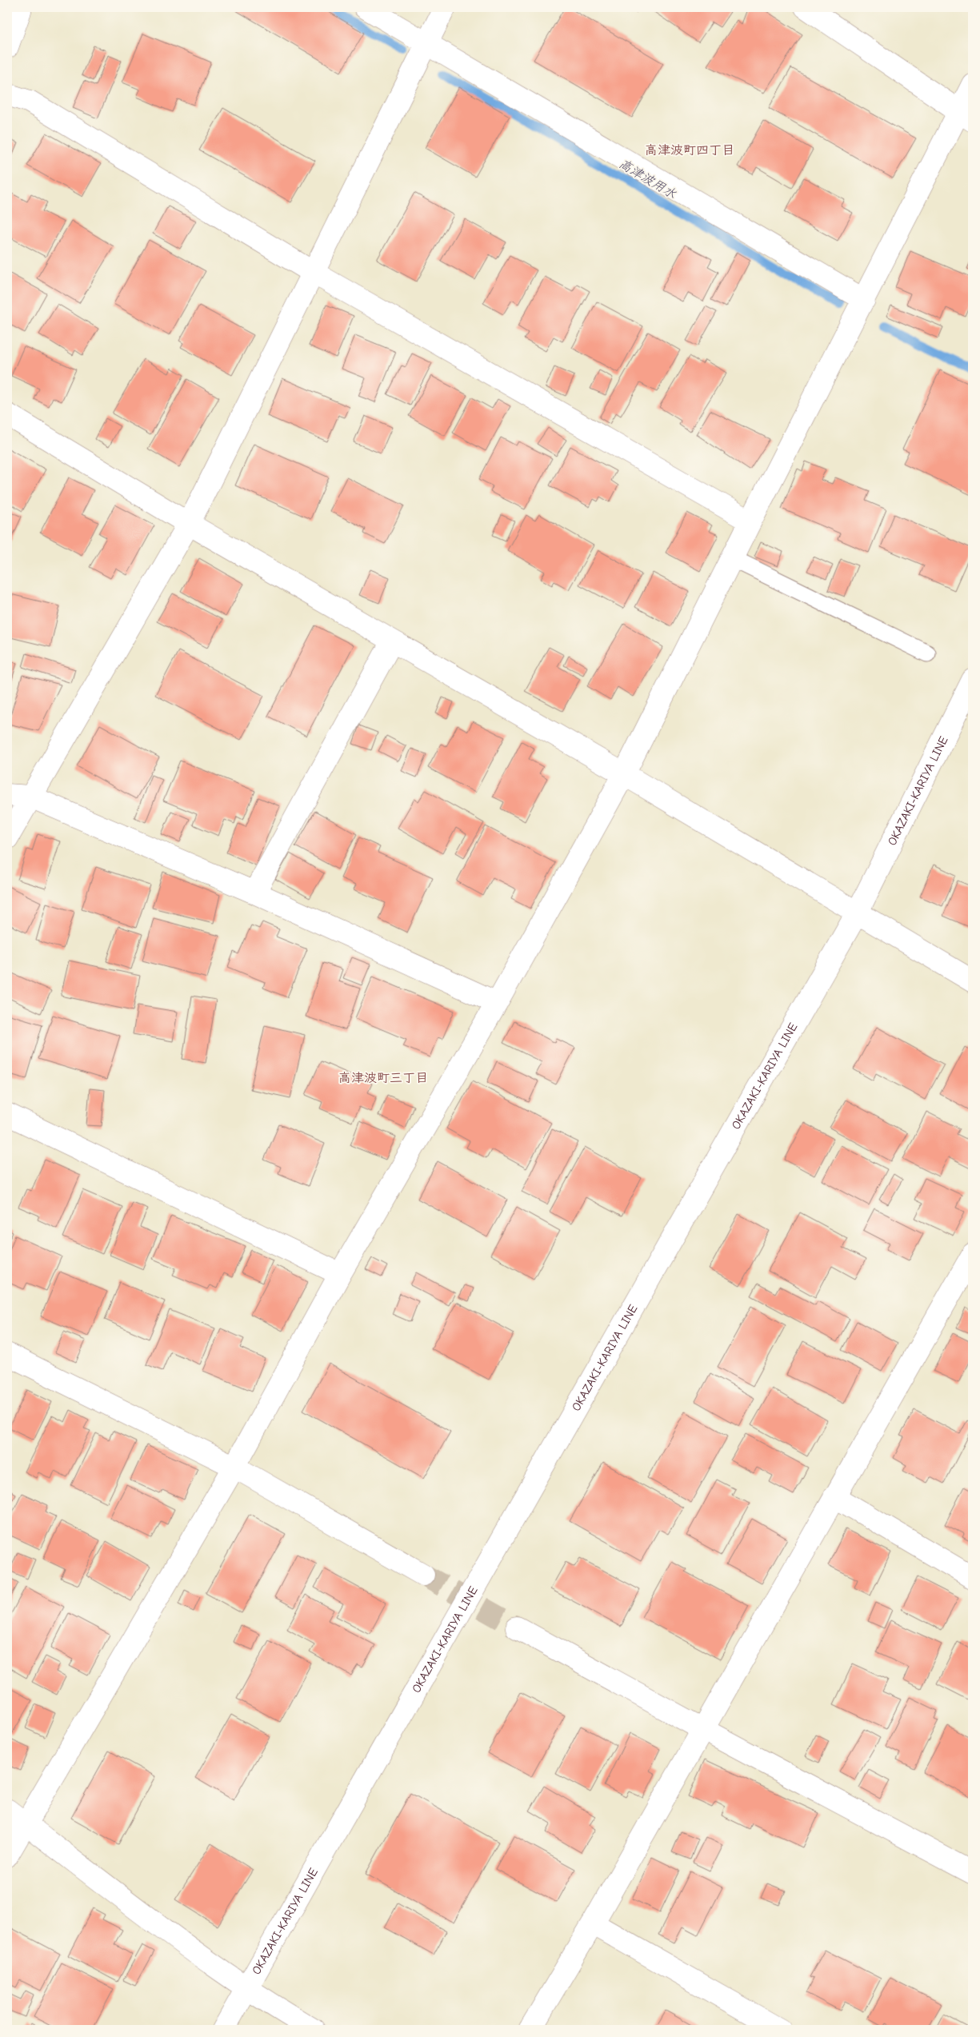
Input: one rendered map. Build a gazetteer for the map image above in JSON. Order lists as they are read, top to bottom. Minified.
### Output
{"streets":{"street":["OKAZAKI-KARIYA LINE"]},"districts":["高津波町四丁目","高津波町三丁目"],"water":["高津波用水"]}
